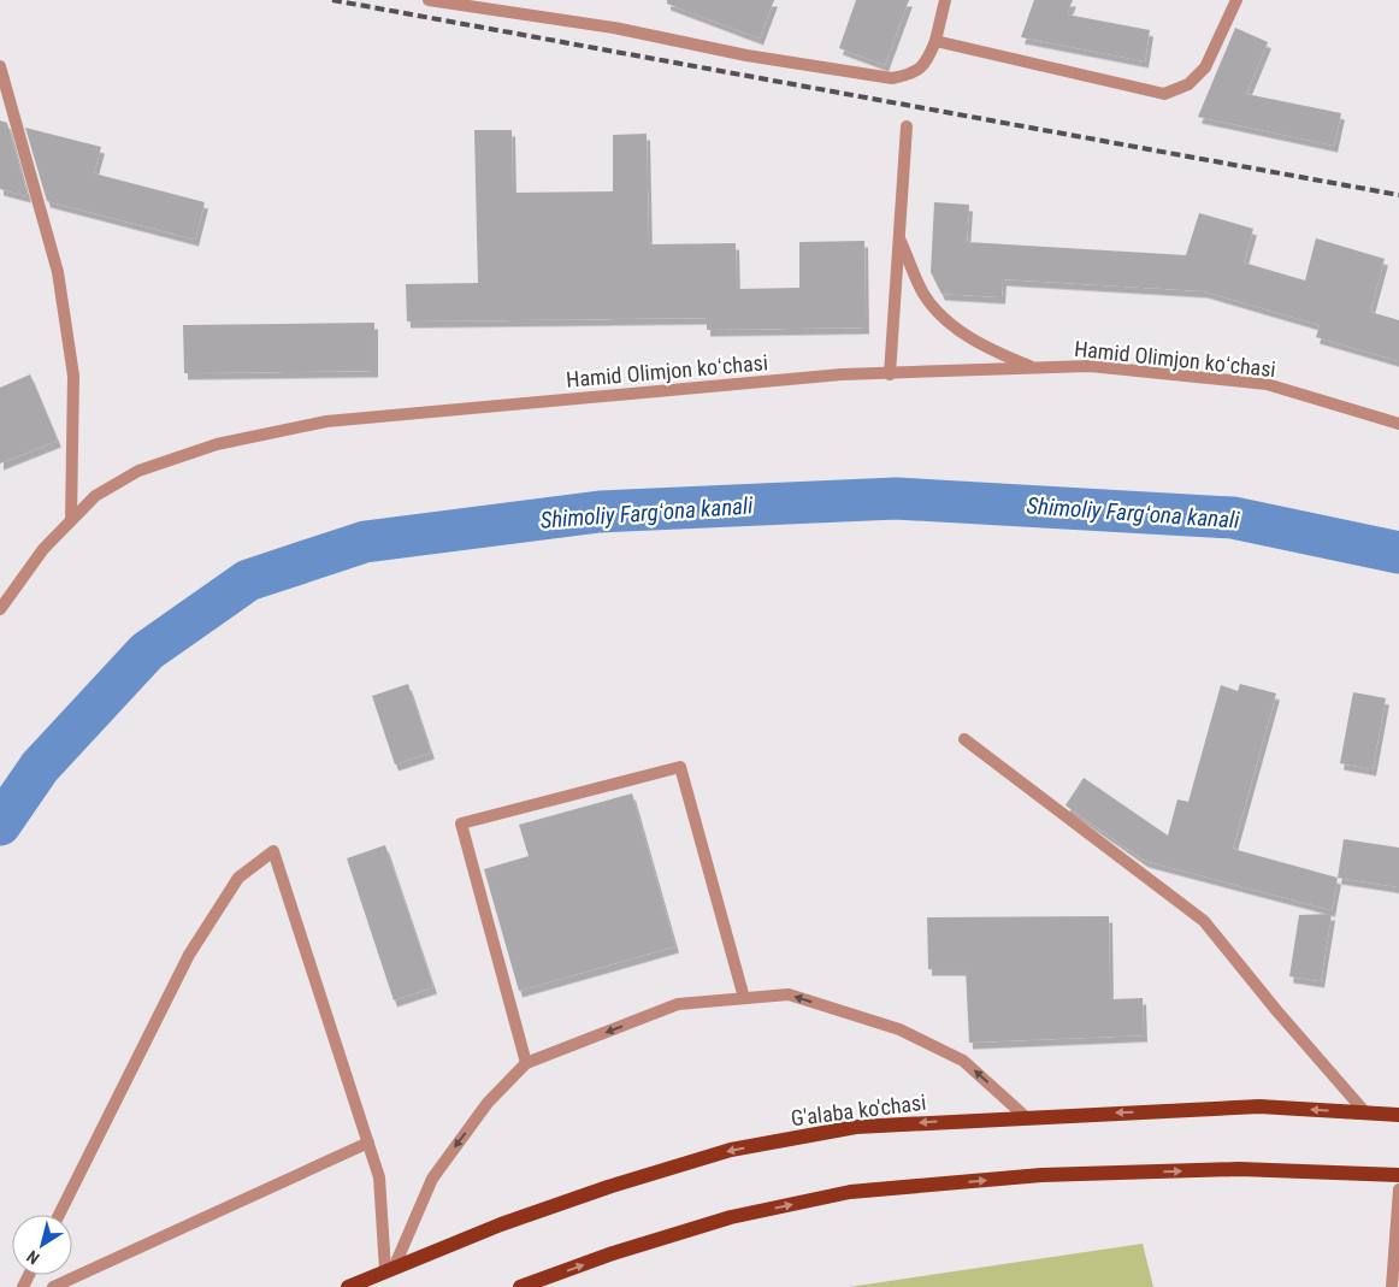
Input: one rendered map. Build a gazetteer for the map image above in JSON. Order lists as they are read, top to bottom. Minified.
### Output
{"streets":{"main road":["G'alaba ko'chasi"],"street":["Hamid Olimjon koʻchasi"]},"water":["Shimoliy Fargʻona kanali"],"north":"bottom left"}
